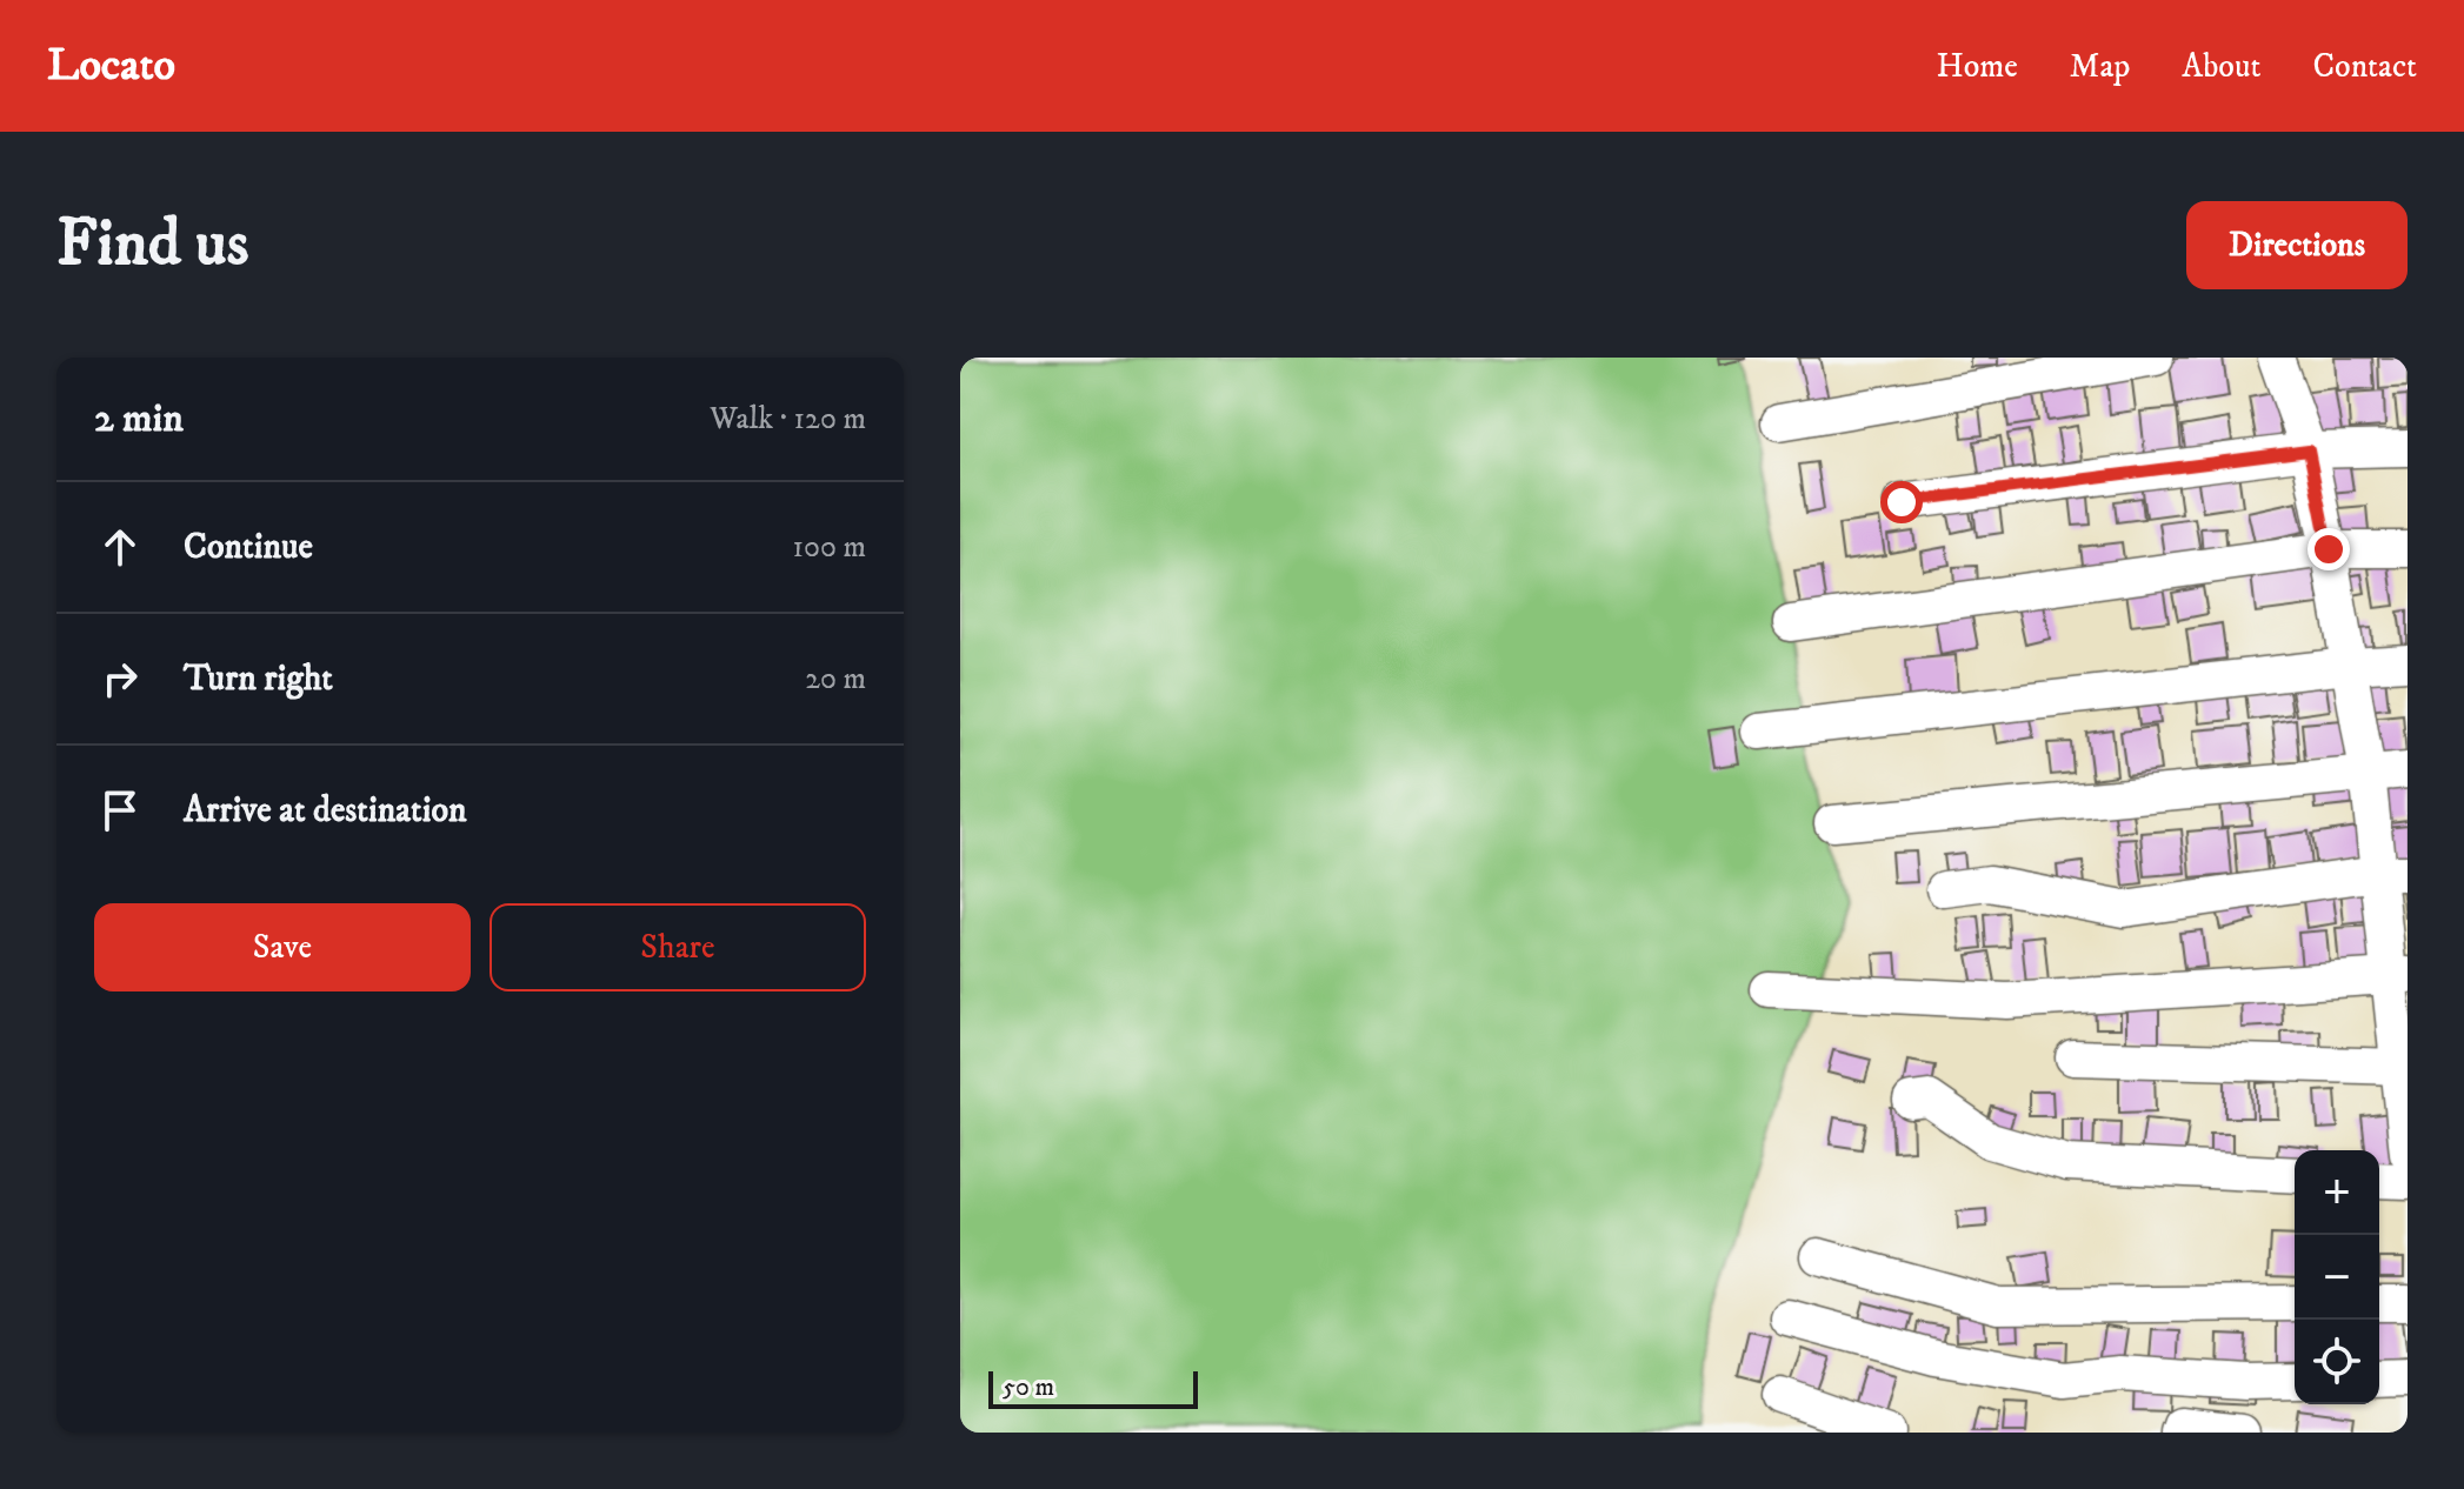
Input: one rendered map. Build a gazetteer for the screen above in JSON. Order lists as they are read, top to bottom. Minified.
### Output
{"scale_bar":"50 m","page":{"header":"Locato","nav":["Home","Map","About","Contact"],"buttons":["Directions",["Save","Share"]],"title":"Find us","heading":["2 min","Walk · 120 m"],"list":[["Continue","100 m"],["Turn right","20 m"],"Arrive at destination"],"map_buttons":["+","−"],"scale":"50 m"}}
